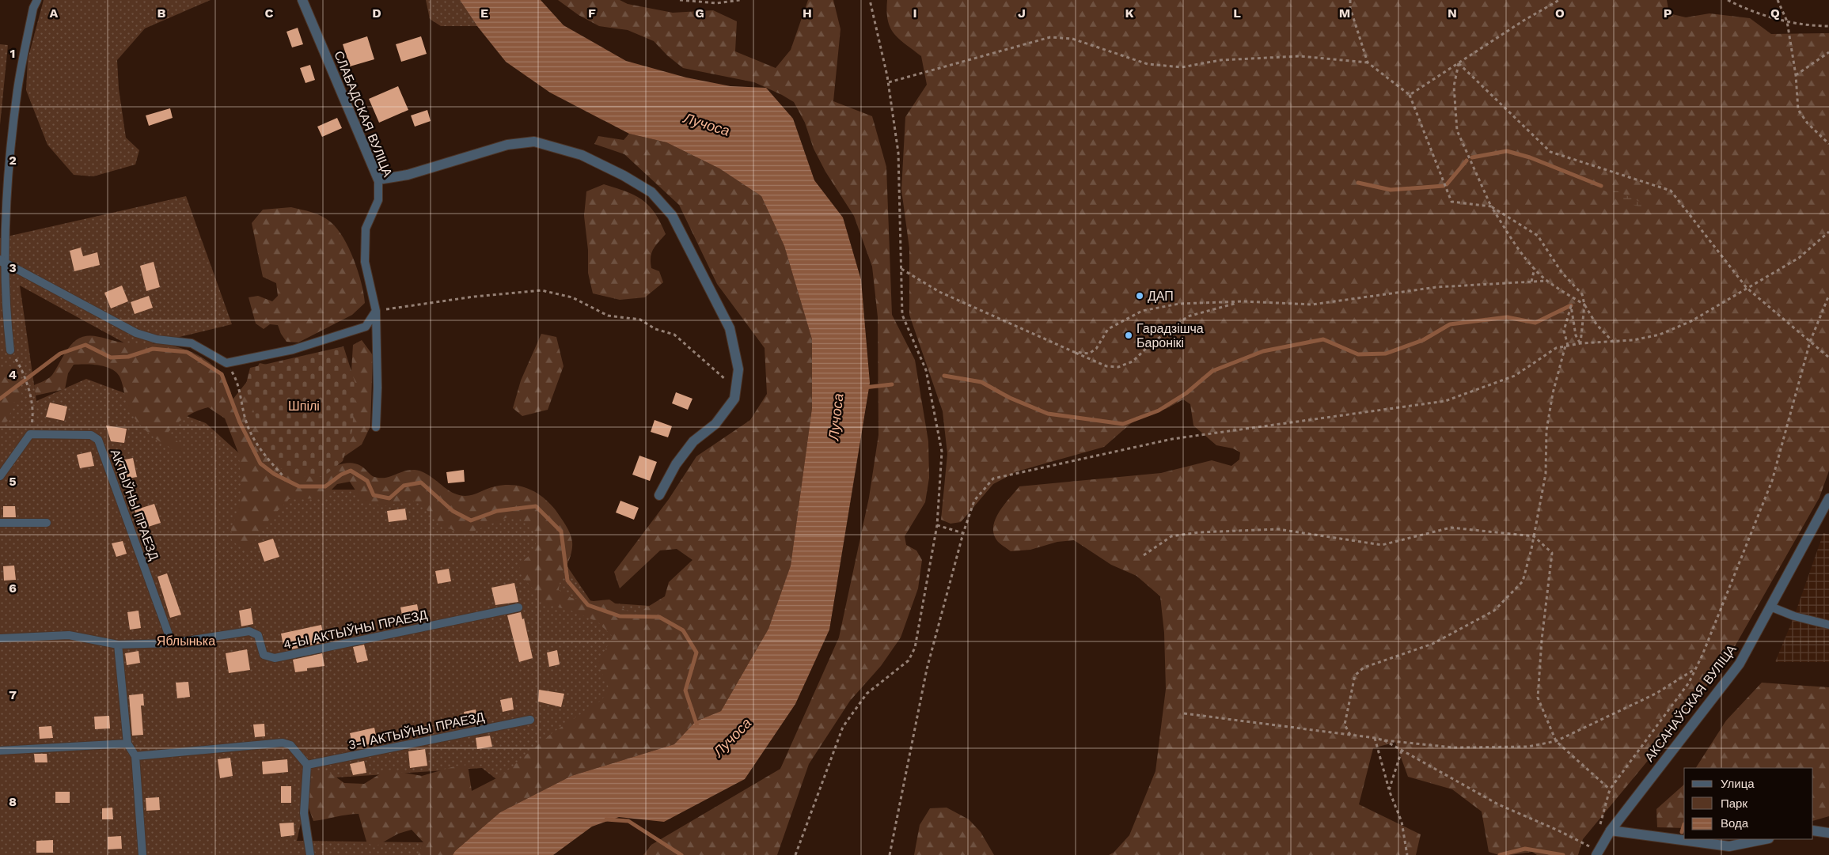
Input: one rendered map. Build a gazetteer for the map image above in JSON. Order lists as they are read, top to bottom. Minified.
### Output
{"streets":{"street":["СЛАБАДСКАЯ ВУЛІЦА","АКСАНАЎСКАЯ ВУЛІЦА"],"lane":["АКТЫЎНЫ ПРАЕЗД","4-Ы АКТЫЎНЫ ПРАЕЗД","3-І АКТЫЎНЫ ПРАЕЗД"]},"crossings":[["АКТЫЎНЫ ПРАЕЗД","4-Ы АКТЫЎНЫ ПРАЕЗД"]],"water":["Лучоса"],"parks":["Шпілі","Яблынька"],"places":["ДАП","Гарадзішча Баронікі"],"legend":["Улица","Парк","Вода"],"grid":{"columns":["A","B","C","D","E","F","G","H","I","J","K","L","M","N","O","P","Q"],"rows":["1","2","3","4","5","6","7","8"]}}
